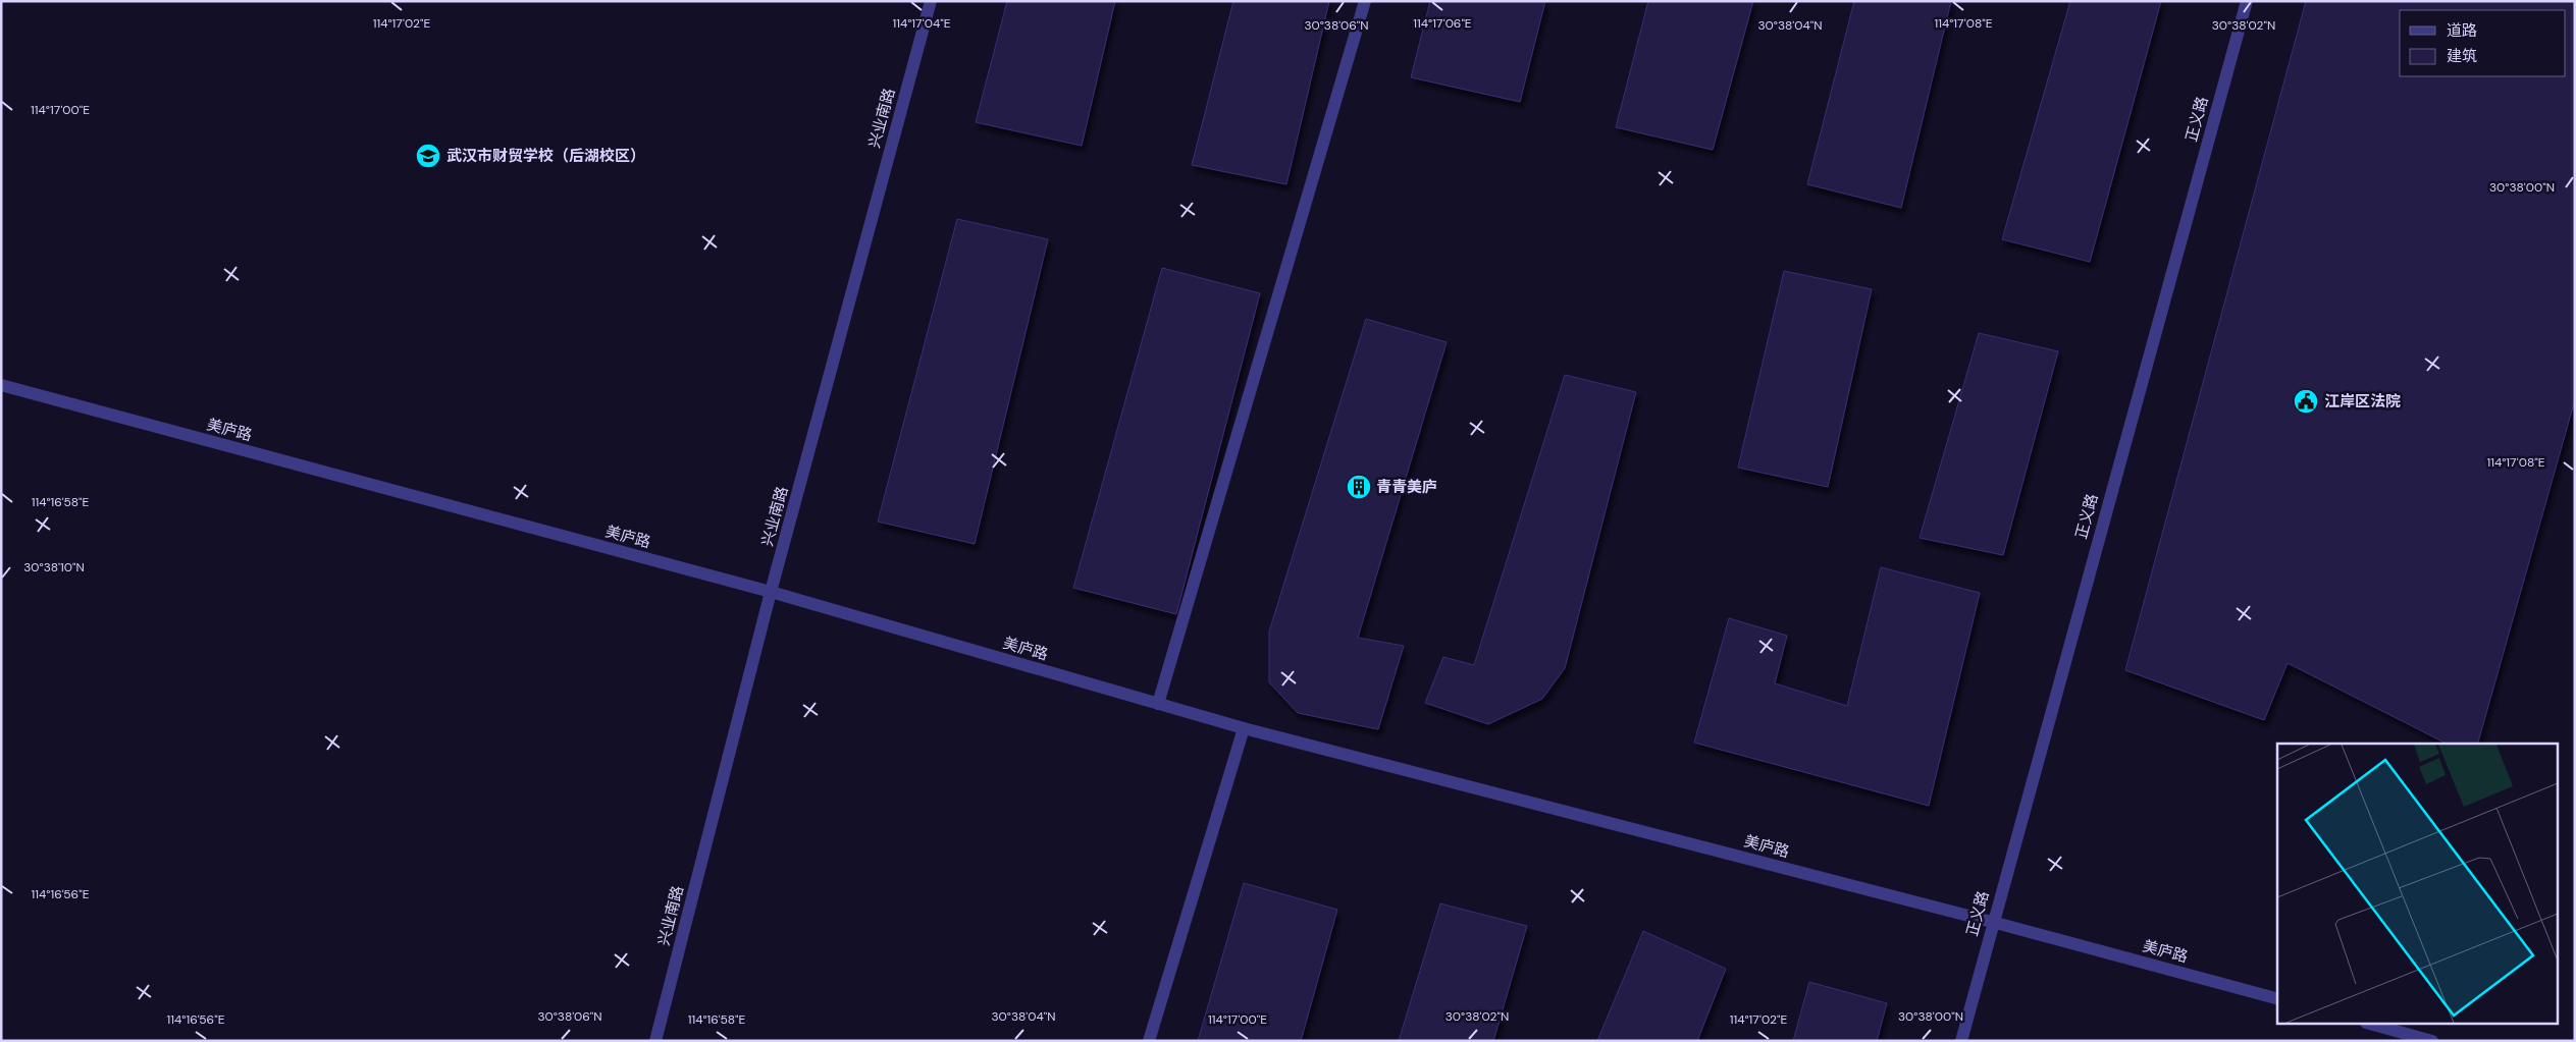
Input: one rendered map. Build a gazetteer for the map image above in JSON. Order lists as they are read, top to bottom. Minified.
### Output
{"streets":{"street":["兴业南路","正义路","美庐路"]},"crossings":[["兴业南路","美庐路"],["正义路","美庐路"]],"places":{"school or university":["武汉市财贸学校（后湖校区）"],"public building":["江岸区法院"],"building":["青青美庐"]},"legend":["道路","建筑"],"coordinates":["114°17'02\"E","114°17'04\"E","114°17'06\"E","114°17'08\"E","30°38'06\"N","30°38'04\"N","30°38'02\"N","114°17'00\"E","30°38'00\"N","114°16'58\"E","30°38'10\"N","114°16'56\"E"]}
